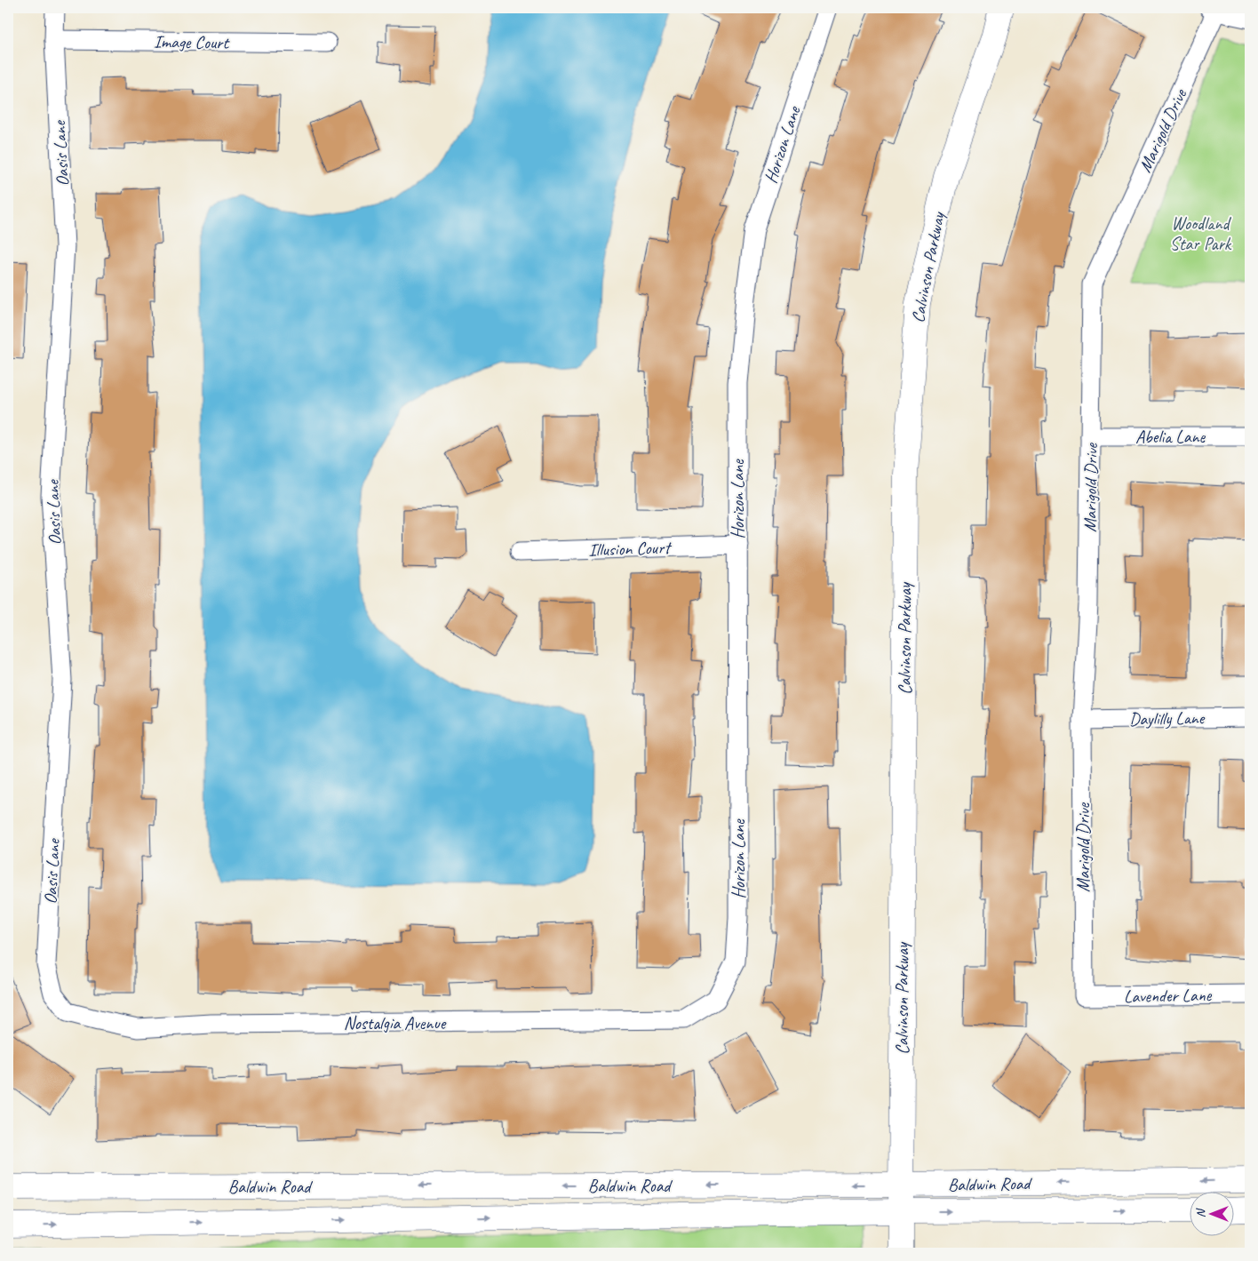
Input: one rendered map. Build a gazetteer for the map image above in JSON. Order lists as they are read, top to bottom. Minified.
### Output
{"streets":{"main road":["Calvinson Parkway","Baldwin Road"],"street":["Image Court","Marigold Drive","Horizon Lane","Oasis Lane","Abelia Lane","Illusion Court","Daylilly Lane","Lavender Lane","Nostalgia Avenue"]},"crossings":[["Image Court","Oasis Lane"],["Marigold Drive","Abelia Lane"],["Marigold Drive","Daylilly Lane"],["Marigold Drive","Lavender Lane"],["Horizon Lane","Illusion Court"],["Horizon Lane","Nostalgia Avenue"],["Oasis Lane","Nostalgia Avenue"],["Calvinson Parkway","Baldwin Road"]],"parks":["Woodland Star Park"],"north":"left"}
